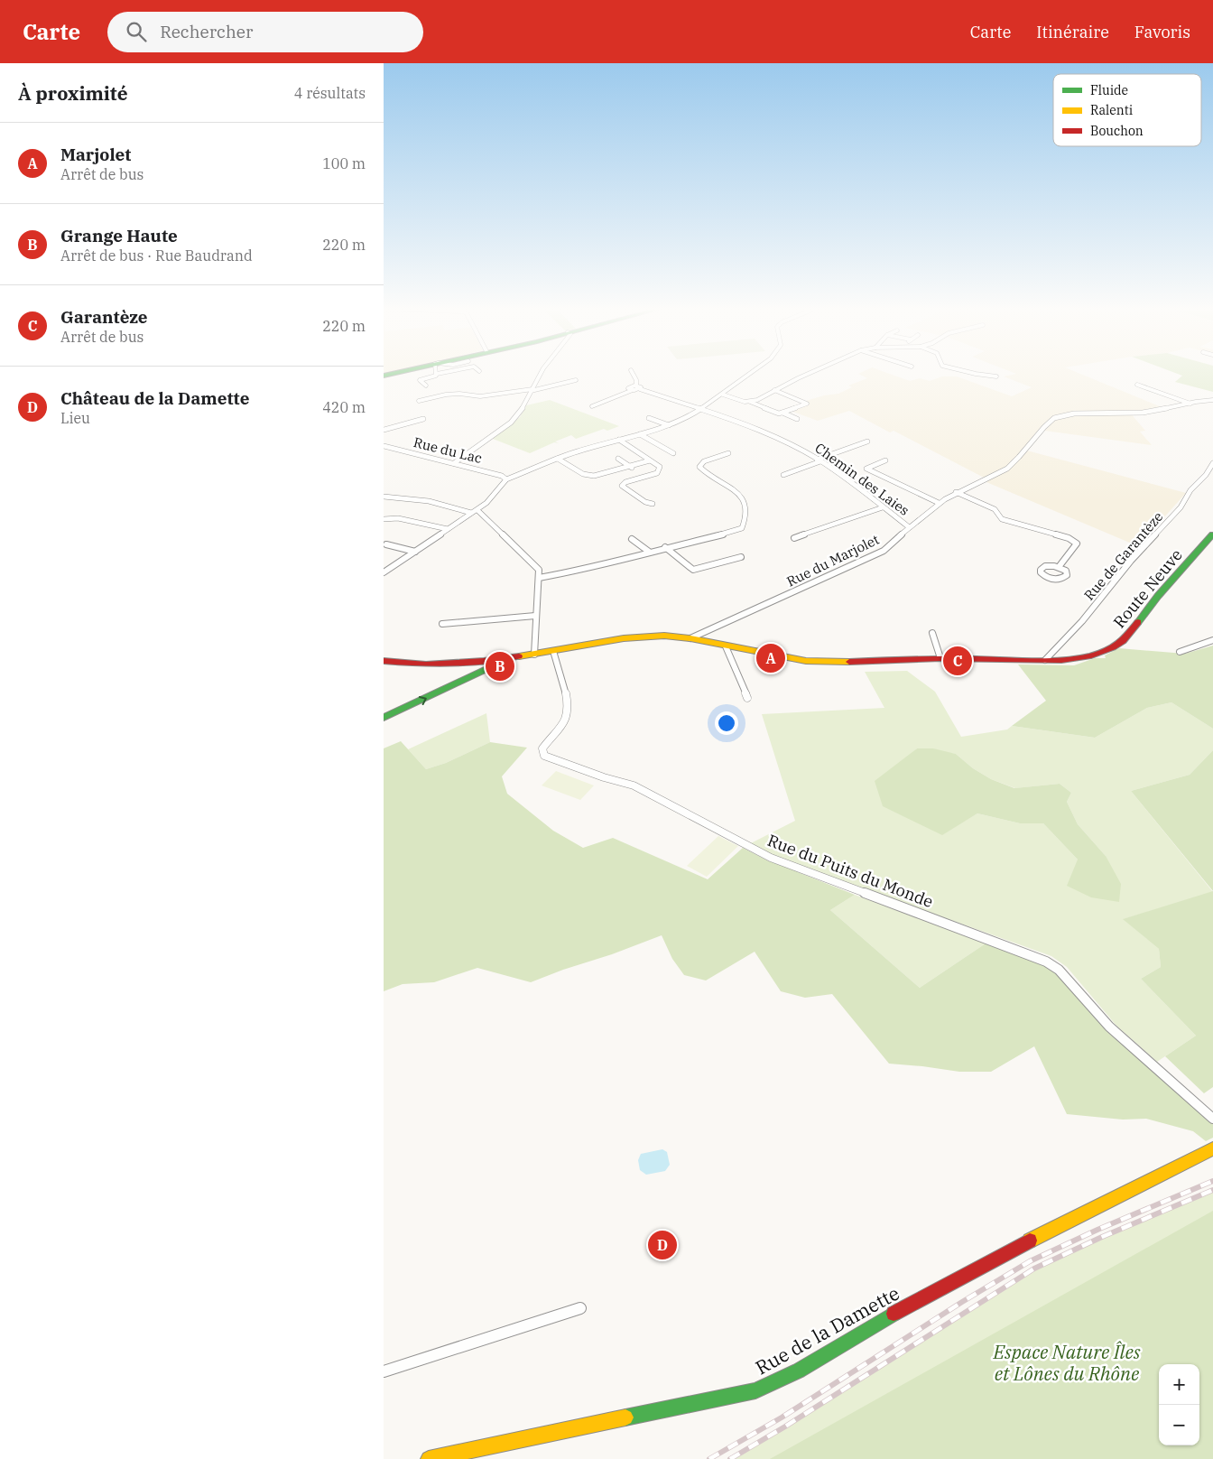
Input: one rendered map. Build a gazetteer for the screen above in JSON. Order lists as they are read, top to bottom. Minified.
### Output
{"streets":{"street":["Rue du Lac","Chemin des Laies","Rue de Garantèze","Rue du Marjolet","Route Neuve","Rue du Puits du Monde","Rue de la Damette"]},"crossings":[["Chemin des Laies","Rue du Marjolet"],["Rue de Garantèze","Route Neuve"],["Rue du Marjolet","Route Neuve"],["Route Neuve","Rue du Puits du Monde"]],"parks":["Espace Nature Îles et Lônes du Rhône"],"legend":["Fluide","Ralenti","Bouchon"],"page":{"header":"Carte","search":"Rechercher","nav":["Carte","Itinéraire","Favoris"],"heading":["À proximité","4 résultats"],"list":[{"mark":"A","name":"Marjolet","note":"Arrêt de bus","value":"100 m"},{"mark":"B","name":"Grange Haute","note":"Arrêt de bus · Rue Baudrand","value":"220 m"},{"mark":"C","name":"Garantèze","note":"Arrêt de bus","value":"220 m"},{"mark":"D","name":"Château de la Damette","note":"Lieu","value":"420 m"}],"pins":["A","C","B","D"],"map_buttons":["+","−"]}}
